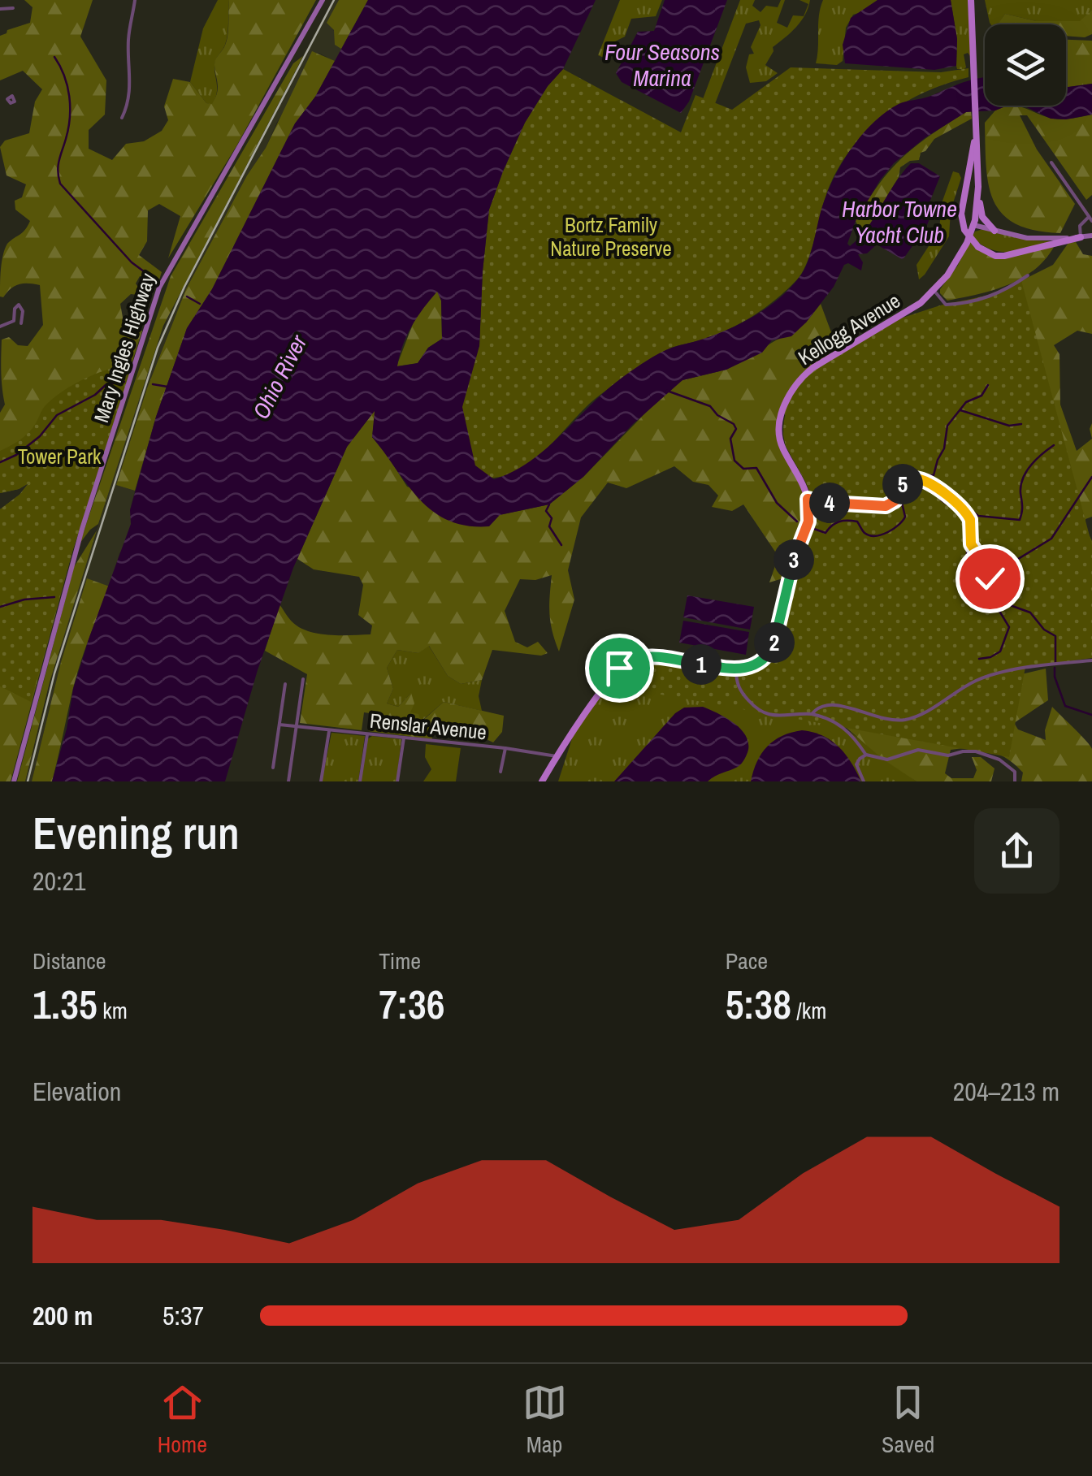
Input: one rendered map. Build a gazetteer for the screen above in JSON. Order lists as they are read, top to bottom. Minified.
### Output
{"streets":{"main road":["Kellogg Avenue"],"street":["Mary Ingles Highway","Renslar Avenue"]},"water":["Four Seasons Marina","Harbor Towne Yacht Club","Ohio River"],"parks":["Bortz Family Nature Preserve","Tower Park"],"page":{"pins":["5","4","3","2","1"],"heading":["Evening run","20:21"],"stats":[["Distance","1.35 km"],["Time","7:36"],["Pace","5:38 /km"]],"chart":["Elevation","204–213 m"],"list":[{"name":"200 m","note":"5:37"}],"tabs":["Home","Map","Saved"]}}
